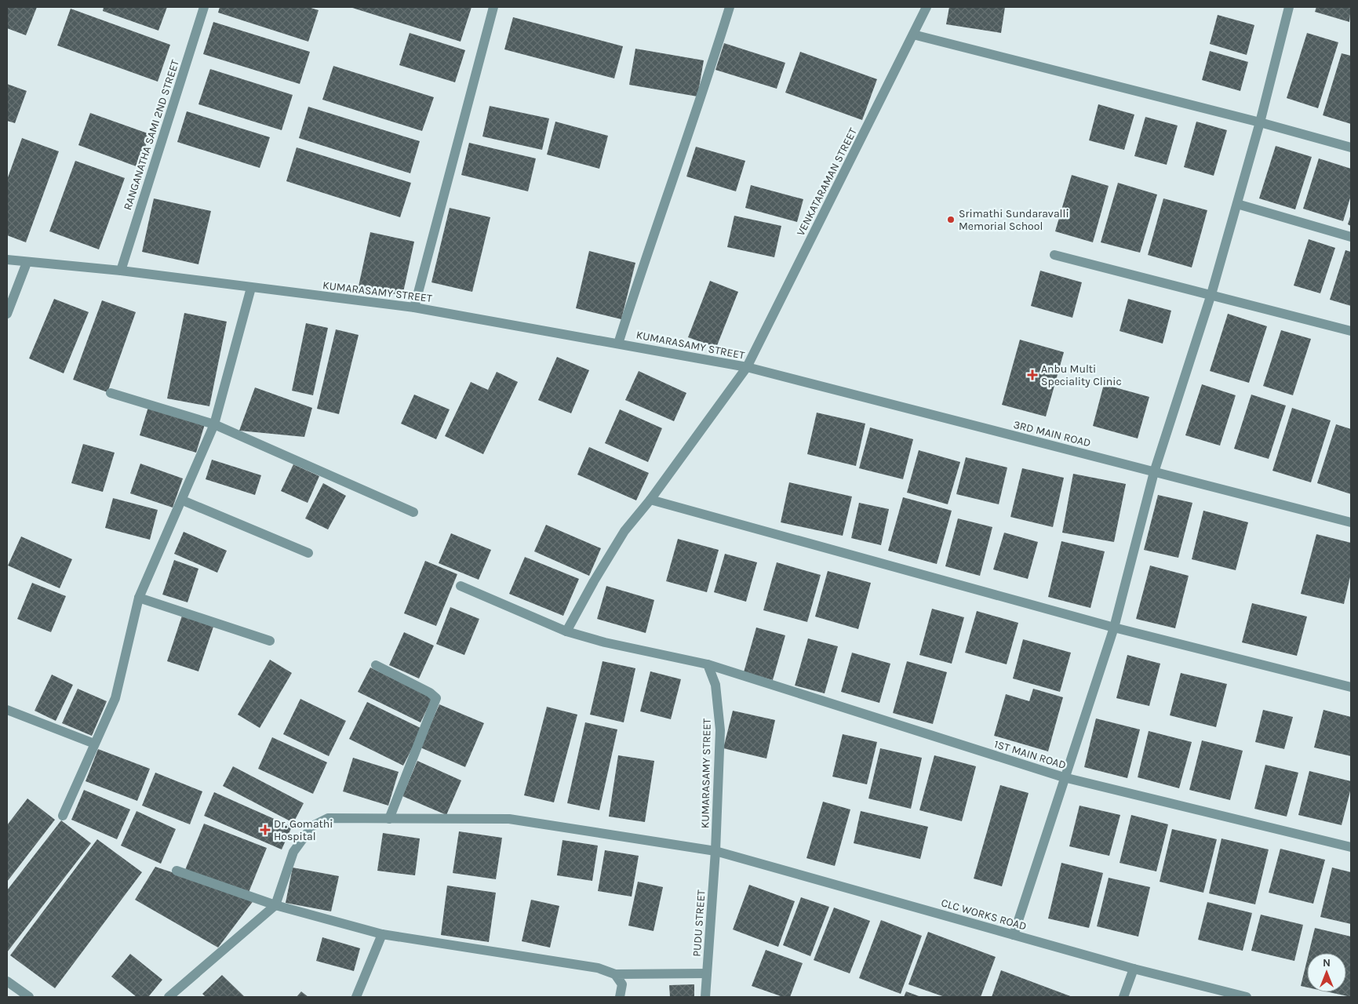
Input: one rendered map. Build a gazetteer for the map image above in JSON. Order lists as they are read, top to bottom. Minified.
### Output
{"streets":{"street":["RANGANATHA SAMI 2ND STREET","VENKATARAMAN STREET","KUMARASAMY STREET","3RD MAIN ROAD","1ST MAIN ROAD","CLC WORKS ROAD","PUDU STREET"]},"crossings":[["RANGANATHA SAMI 2ND STREET","KUMARASAMY STREET"],["VENKATARAMAN STREET","KUMARASAMY STREET"],["VENKATARAMAN STREET","3RD MAIN ROAD"],["KUMARASAMY STREET","3RD MAIN ROAD"],["KUMARASAMY STREET","1ST MAIN ROAD"],["KUMARASAMY STREET","CLC WORKS ROAD"],["KUMARASAMY STREET","PUDU STREET"],["CLC WORKS ROAD","PUDU STREET"]],"places":{"other":["Srimathi Sundaravalli Memorial School"],"health":["Anbu Multi Speciality Clinic","Dr. Gomathi Hospital"]},"north":"top"}
